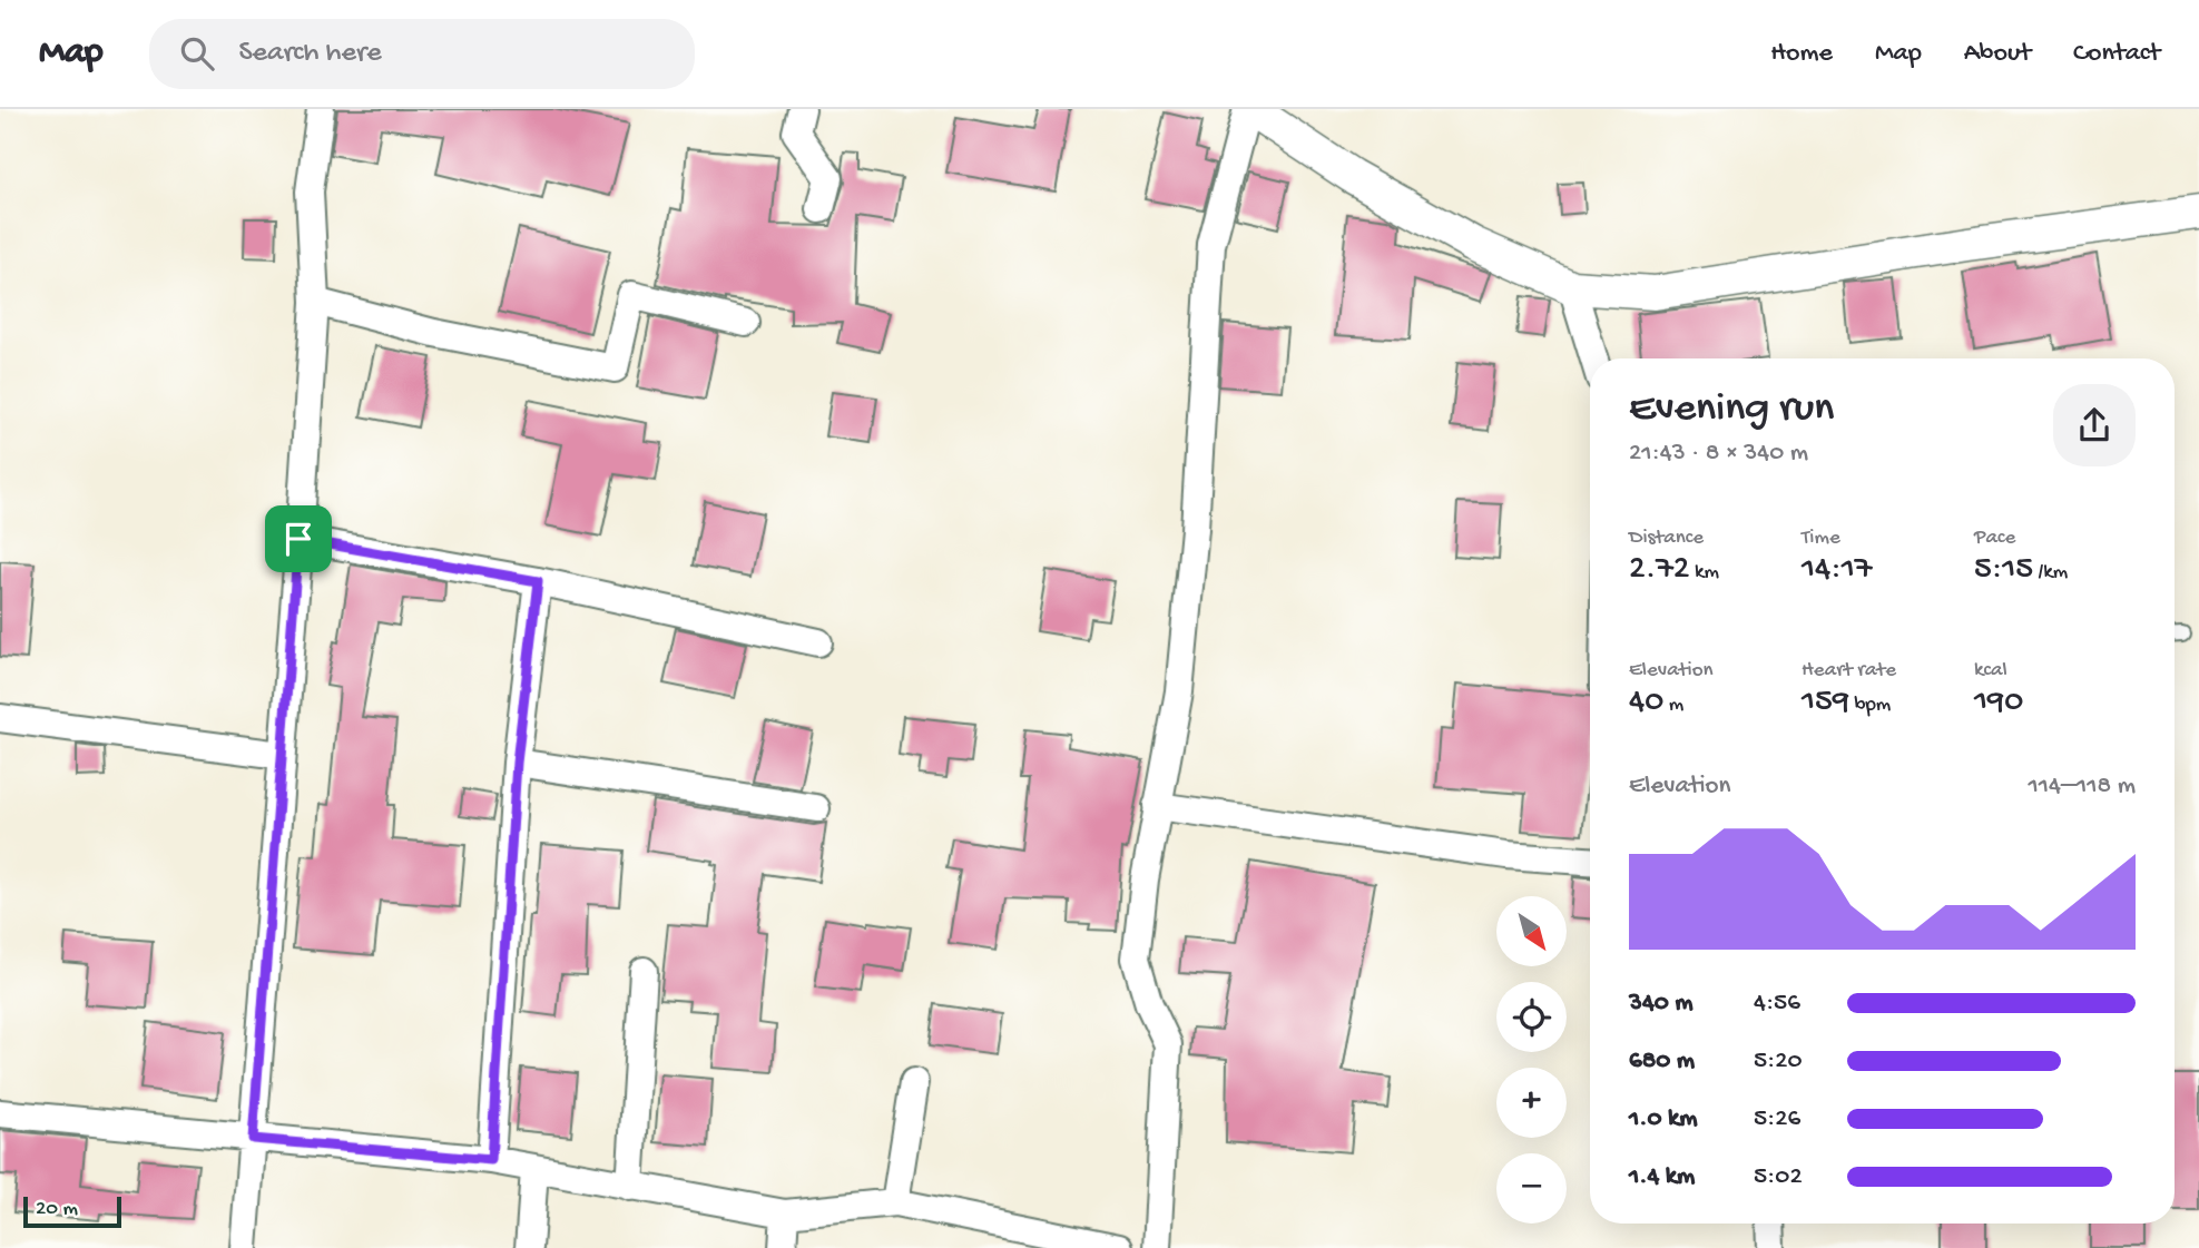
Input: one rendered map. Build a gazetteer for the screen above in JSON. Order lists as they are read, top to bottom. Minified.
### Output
{"scale_bar":"20 m","north":"bottom right","page":{"header":"Map","search":"Search here","nav":["Home","Map","About","Contact"],"heading":["Evening run","21:43 · 8 × 340 m"],"stats":[["Distance","2.72 km"],["Time","14:17"],["Pace","5:15 /km"],["Elevation","40 m"],["Heart rate","159 bpm"],["kcal","190"]],"chart":["Elevation","114–118 m"],"map_buttons":["+","−"],"list":[{"name":"340 m","note":"4:56"},{"name":"680 m","note":"5:20"},{"name":"1.0 km","note":"5:26"},{"name":"1.4 km","note":"5:02"}],"scale":"20 m"}}
